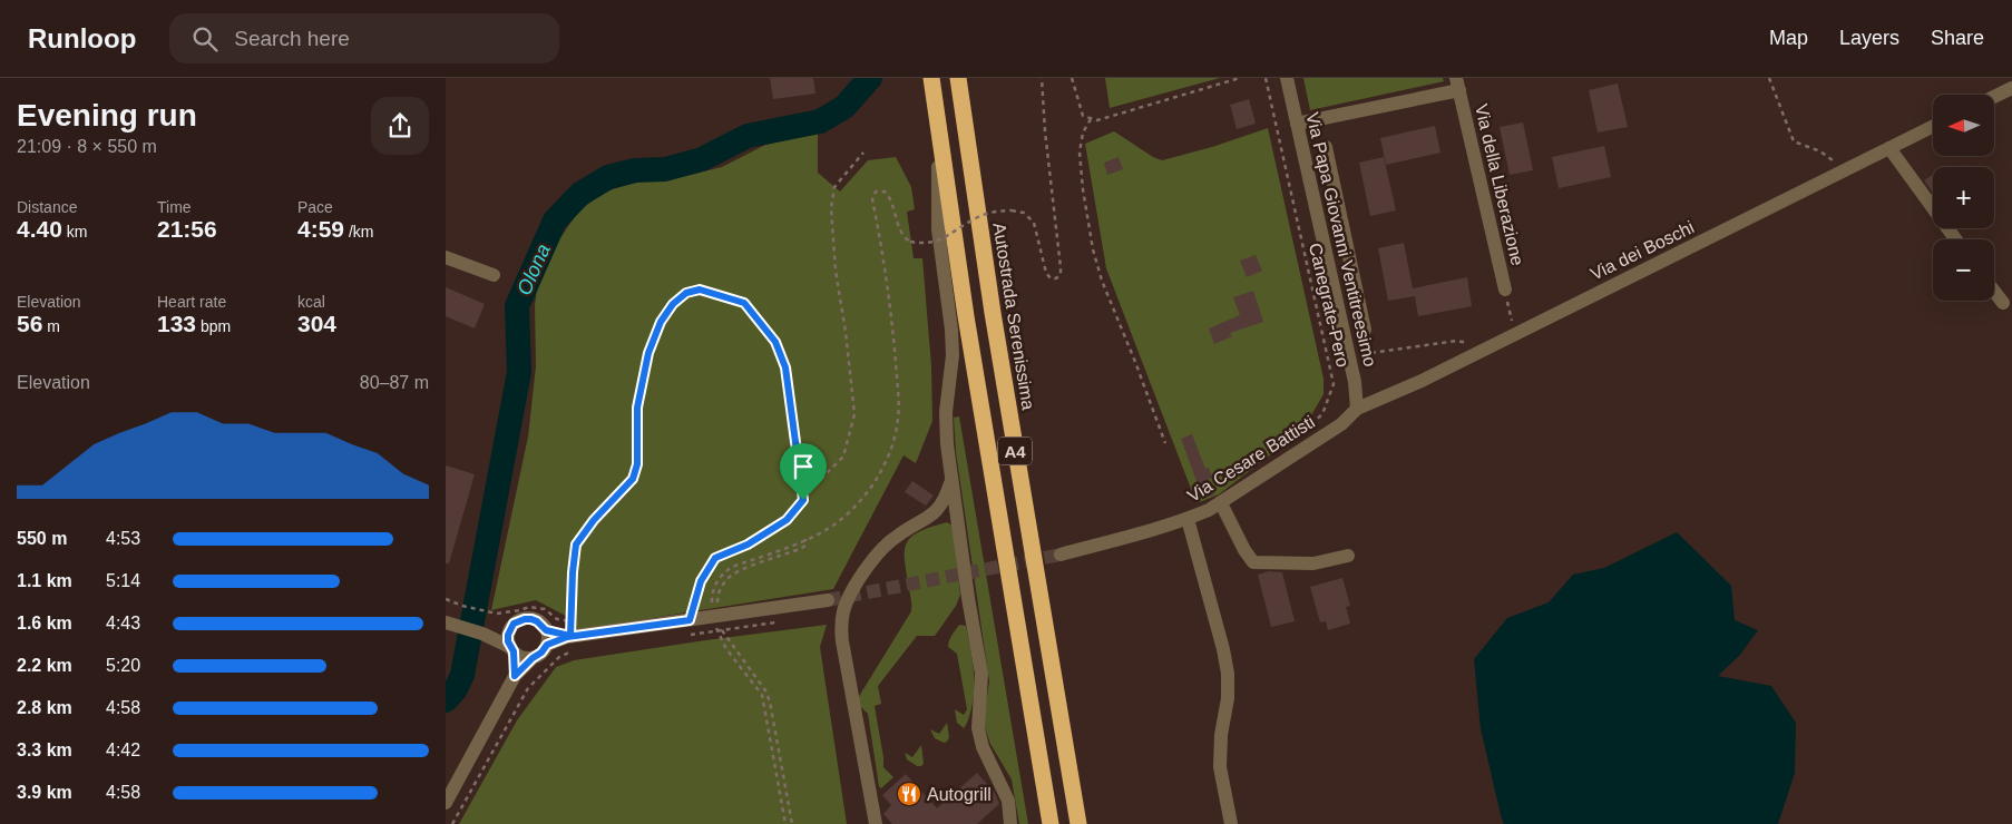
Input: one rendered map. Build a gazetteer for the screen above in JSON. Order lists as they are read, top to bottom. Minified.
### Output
{"streets":{"highway":["Autostrada Serenissima","A4"],"street":["Via della Liberazione","Via Papa Giovanni Ventitreesimo","Via dei Boschi","Via Cesare Battisti"],"path":["Canegrate-Pero"]},"crossings":[["Via della Liberazione","Via Papa Giovanni Ventitreesimo"],["Via Papa Giovanni Ventitreesimo","Via dei Boschi"],["Via Papa Giovanni Ventitreesimo","Via Cesare Battisti"],["Via dei Boschi","Via Cesare Battisti"]],"water":["Olona"],"places":{"restaurant":["Autogrill"]},"north":"left","page":{"header":"Runloop","search":"Search here","nav":["Map","Layers","Share"],"heading":["Evening run","21:09 · 8 × 550 m"],"map_buttons":["+","−"],"stats":[["Distance","4.40 km"],["Time","21:56"],["Pace","4:59 /km"],["Elevation","56 m"],["Heart rate","133 bpm"],["kcal","304"]],"chart":["Elevation","80–87 m"],"list":[{"name":"550 m","note":"4:53"},{"name":"1.1 km","note":"5:14"},{"name":"1.6 km","note":"4:43"},{"name":"2.2 km","note":"5:20"},{"name":"2.8 km","note":"4:58"},{"name":"3.3 km","note":"4:42"},{"name":"3.9 km","note":"4:58"}]}}
